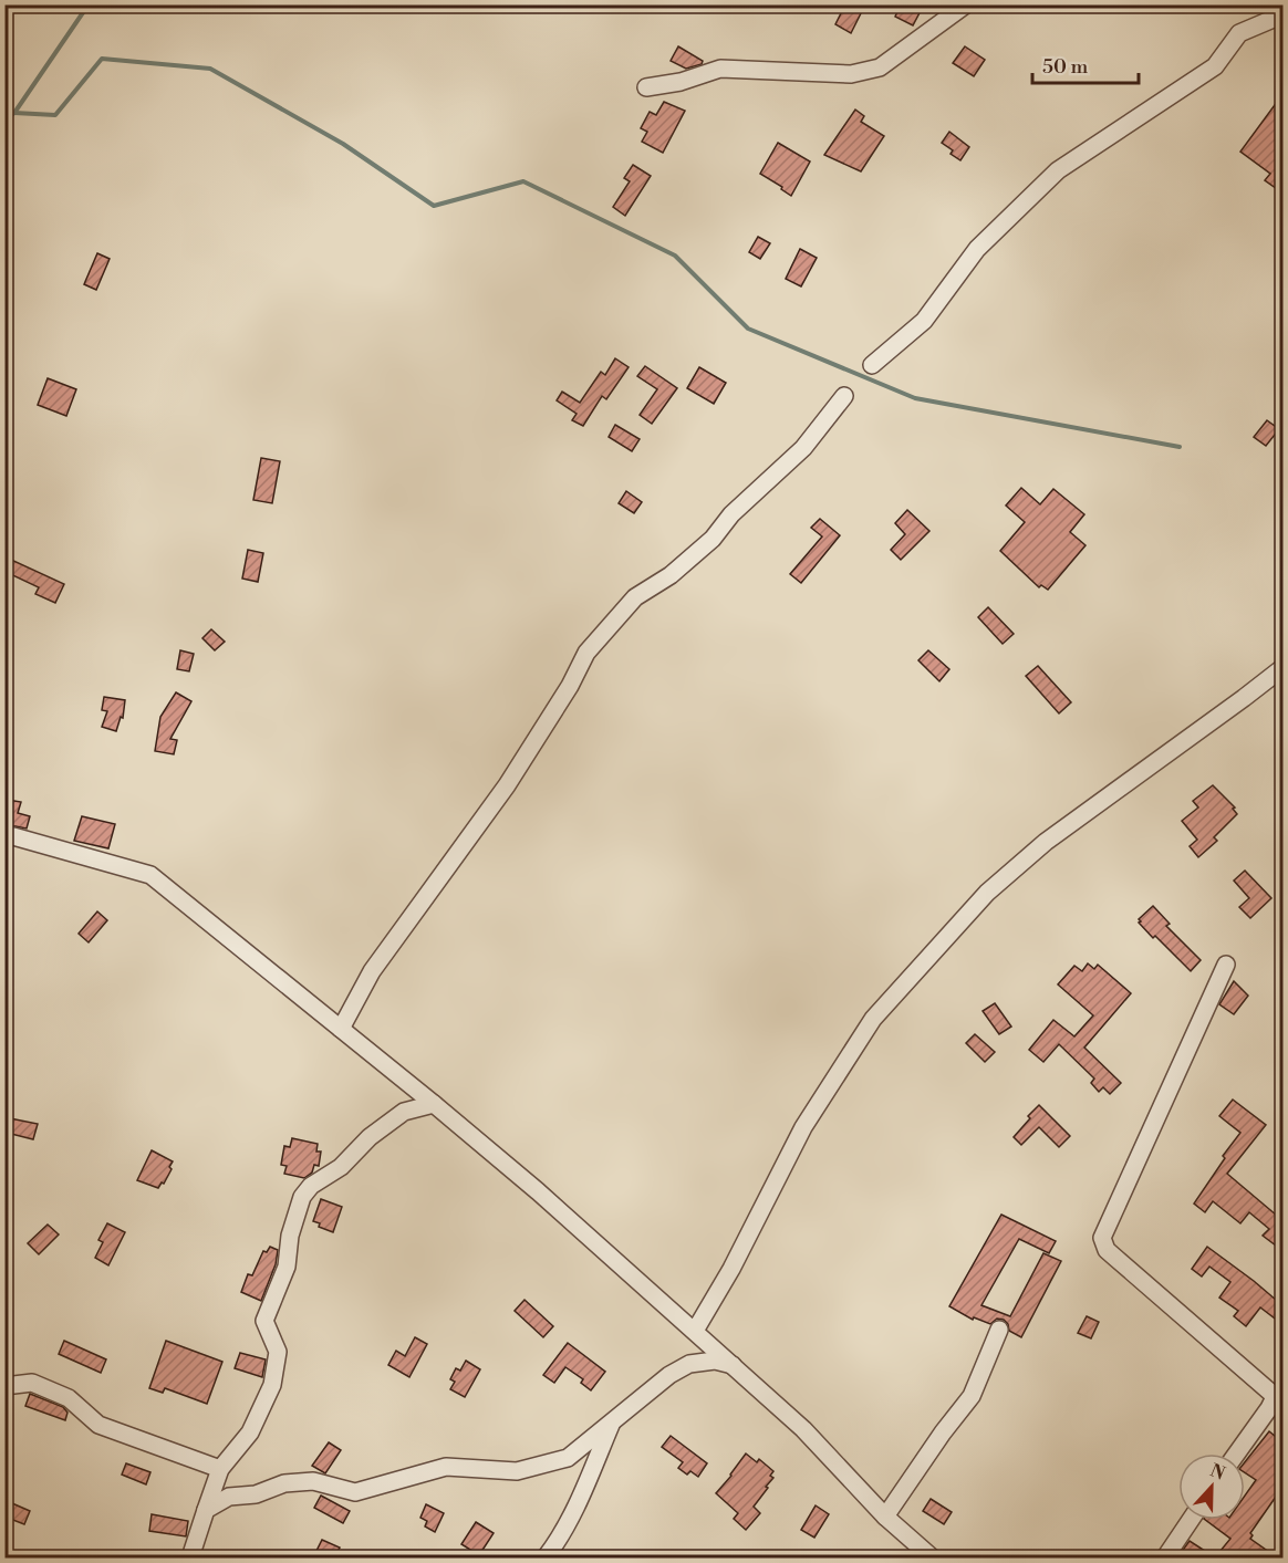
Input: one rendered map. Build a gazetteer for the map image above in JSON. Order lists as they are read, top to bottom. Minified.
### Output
{"scale_bar":"50 m","north":"top"}
